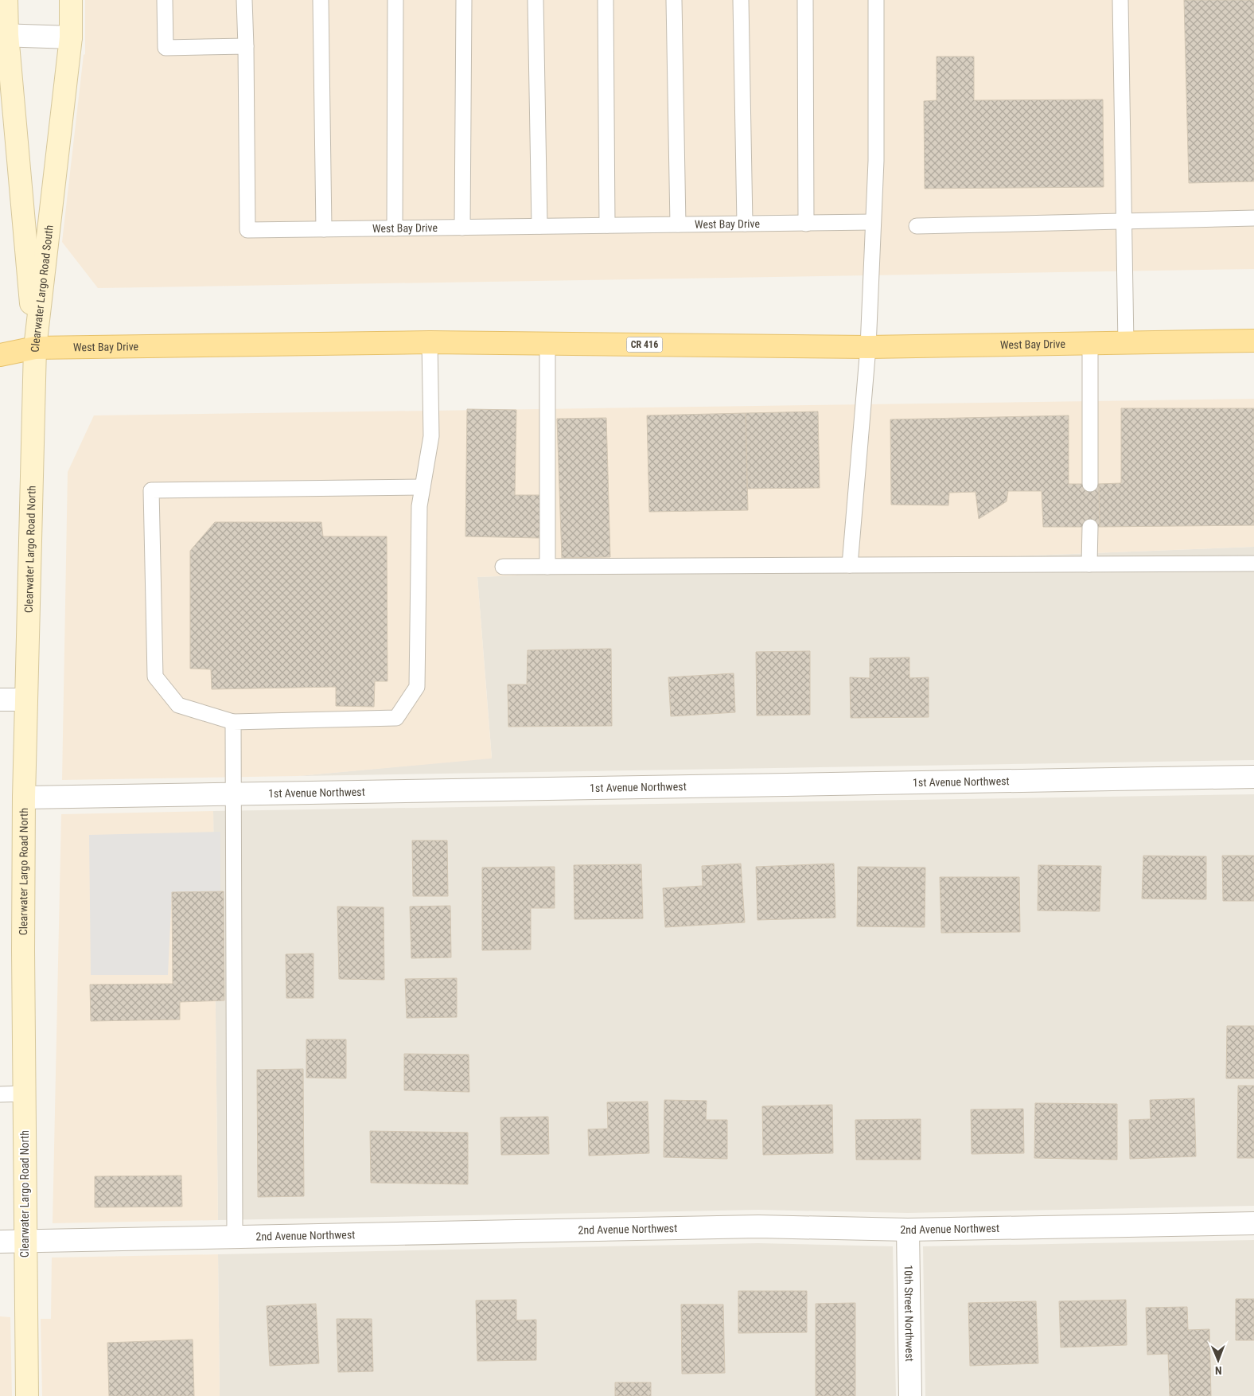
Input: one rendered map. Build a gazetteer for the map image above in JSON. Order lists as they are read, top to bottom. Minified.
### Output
{"streets":{"main road":["West Bay Drive","Clearwater Largo Road South","CR 416","Clearwater Largo Road North"],"street":["1st Avenue Northwest","2nd Avenue Northwest","10th Street Northwest"]},"crossings":[["West Bay Drive","Clearwater Largo Road South"],["West Bay Drive","Clearwater Largo Road North"],["Clearwater Largo Road South","Clearwater Largo Road North"],["Clearwater Largo Road North","1st Avenue Northwest"],["Clearwater Largo Road North","2nd Avenue Northwest"],["2nd Avenue Northwest","10th Street Northwest"]],"north":"bottom"}
